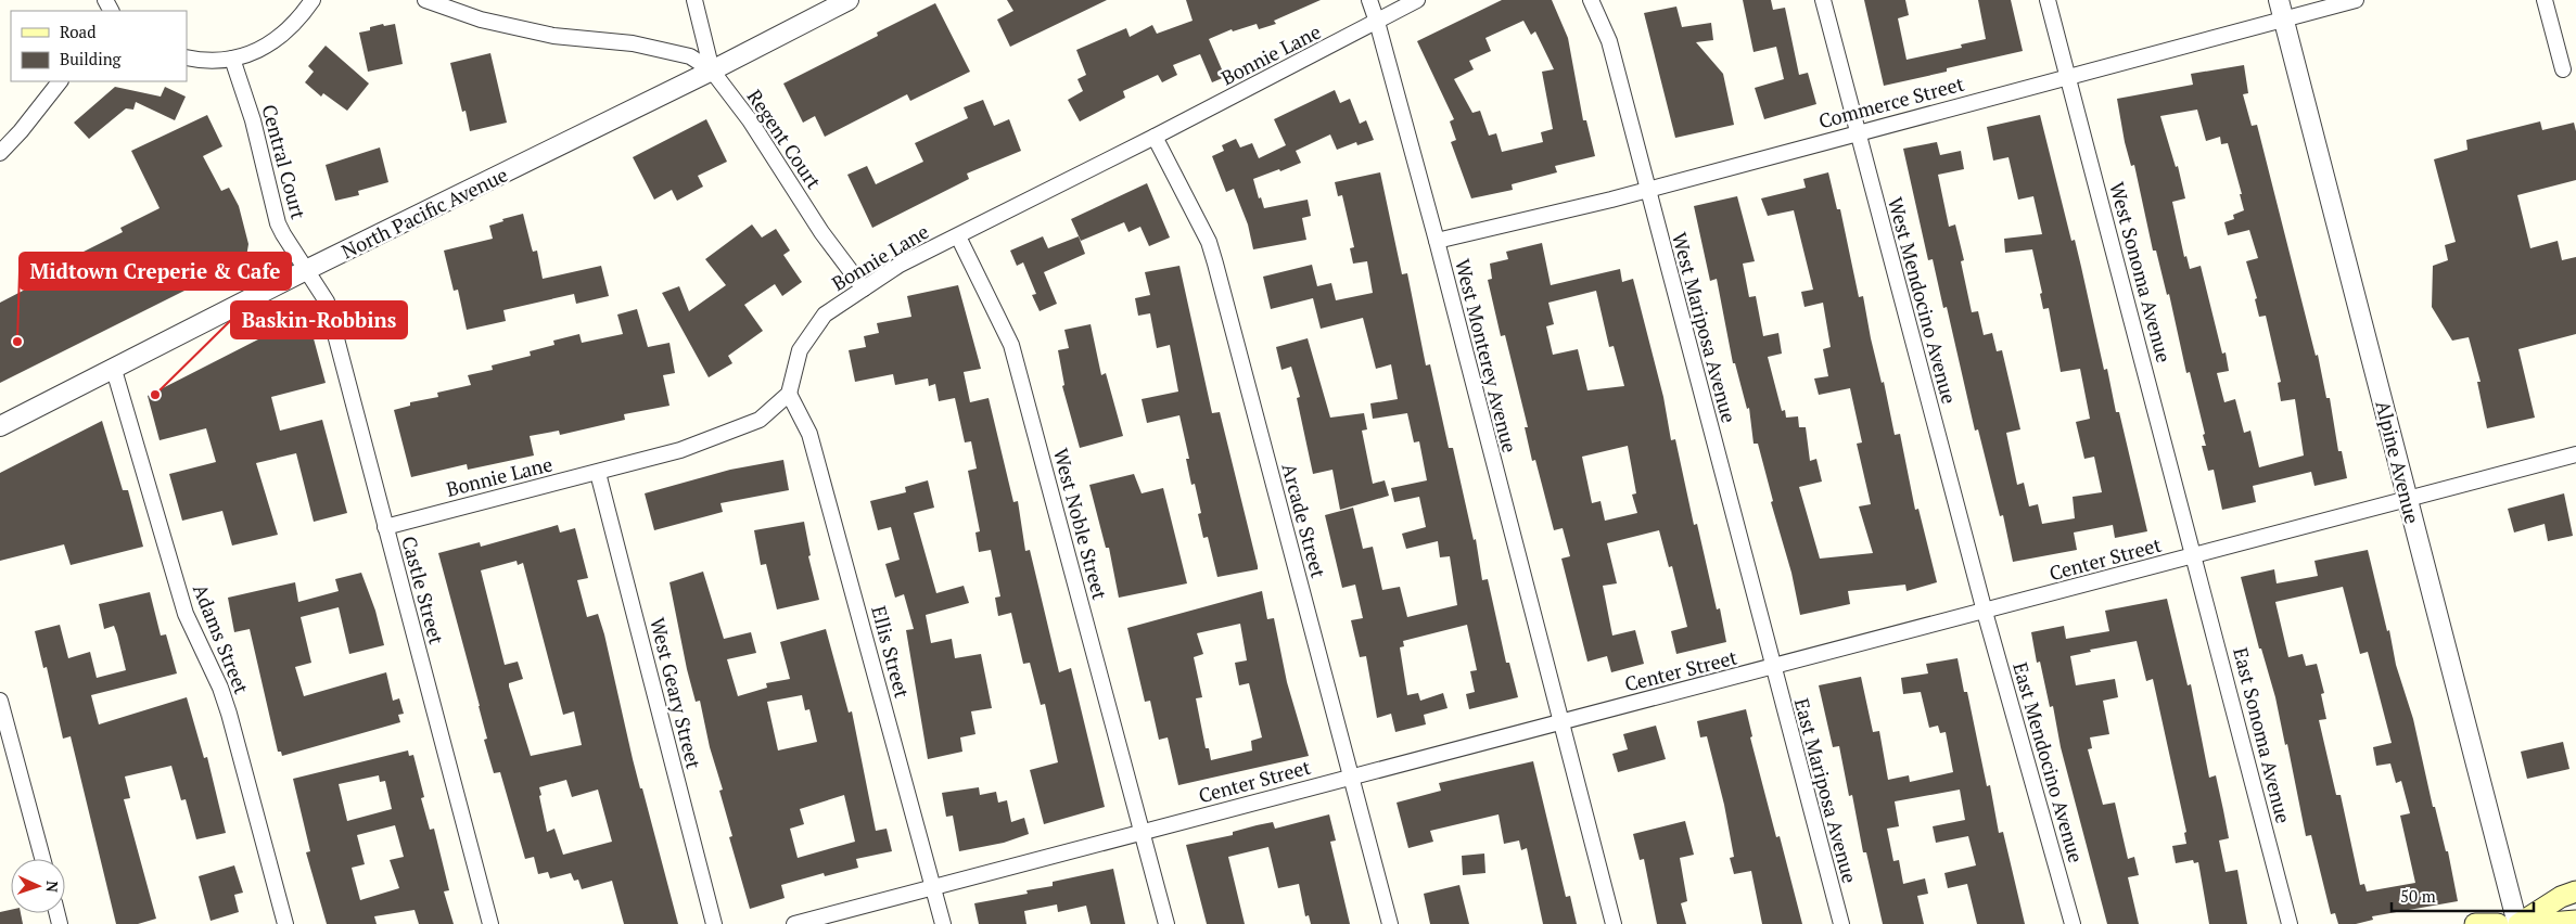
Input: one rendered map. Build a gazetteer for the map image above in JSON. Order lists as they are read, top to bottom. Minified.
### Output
{"streets":{"street":["Bonnie Lane","Commerce Street","Regent Court","Central Court","North Pacific Avenue","West Sonoma Avenue","West Mendocino Avenue","West Mariposa Avenue","West Monterey Avenue","Alpine Avenue","Arcade Street","West Noble Street","Center Street","Castle Street","Adams Street","Ellis Street","West Geary Street","East Sonoma Avenue","East Mendocino Avenue","East Mariposa Avenue"]},"crossings":[["Bonnie Lane","Regent Court"],["Bonnie Lane","West Monterey Avenue"],["Bonnie Lane","Arcade Street"],["Bonnie Lane","West Noble Street"],["Bonnie Lane","Castle Street"],["Bonnie Lane","Ellis Street"],["Bonnie Lane","West Geary Street"],["Commerce Street","West Sonoma Avenue"],["Commerce Street","West Mendocino Avenue"],["Commerce Street","West Mariposa Avenue"],["Commerce Street","West Monterey Avenue"],["Commerce Street","Alpine Avenue"],["Regent Court","North Pacific Avenue"],["Central Court","North Pacific Avenue"],["Central Court","Castle Street"],["North Pacific Avenue","Castle Street"],["North Pacific Avenue","Adams Street"],["West Sonoma Avenue","Center Street"],["West Sonoma Avenue","East Sonoma Avenue"],["West Mendocino Avenue","Center Street"],["West Mendocino Avenue","East Mendocino Avenue"],["West Mariposa Avenue","Center Street"],["West Mariposa Avenue","East Mariposa Avenue"],["West Monterey Avenue","Center Street"],["Alpine Avenue","Center Street"],["Arcade Street","Center Street"],["West Noble Street","Center Street"],["Center Street","Ellis Street"],["Center Street","East Sonoma Avenue"],["Center Street","East Mendocino Avenue"],["Center Street","East Mariposa Avenue"]],"places":["Midtown Creperie & Cafe","Baskin-Robbins"],"legend":["Road","Building"],"scale_bar":"50 m","north":"right"}
